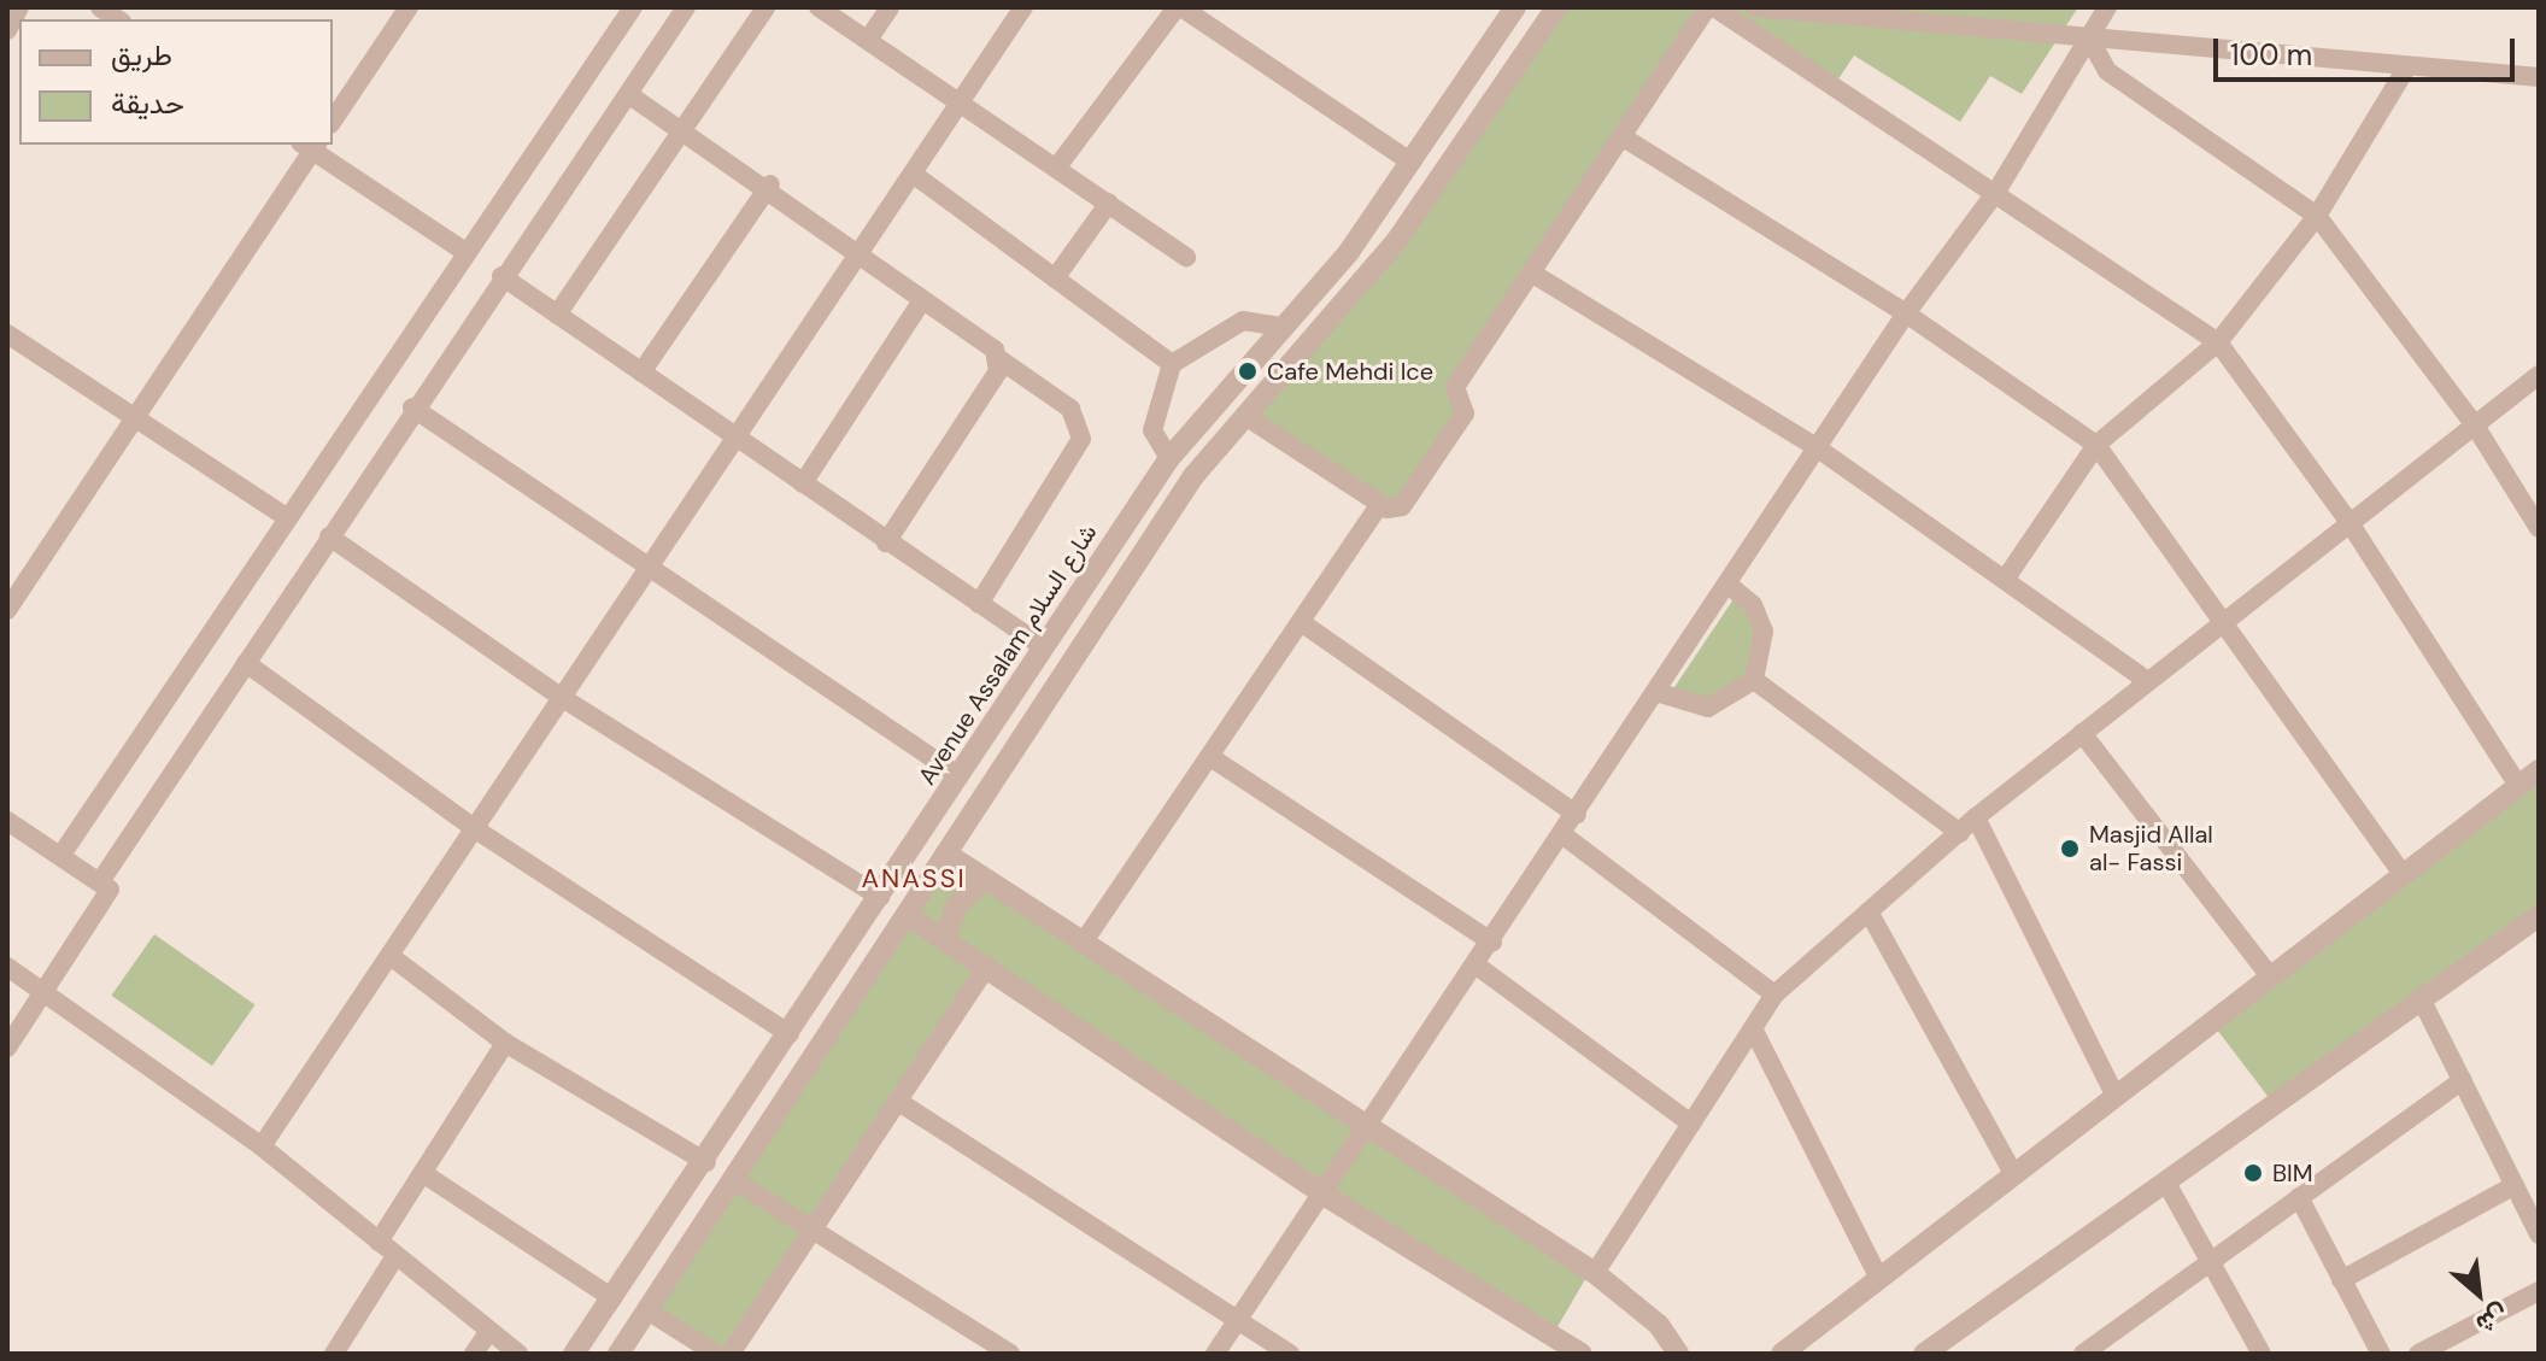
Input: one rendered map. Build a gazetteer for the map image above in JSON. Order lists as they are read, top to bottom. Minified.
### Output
{"streets":{"street":["Avenue Assalam شارع السلام"]},"districts":["ANASSI"],"places":["Cafe Mehdi Ice","Masjid Allal al- Fassi","BIM"],"legend":["طريق","حديقة"],"scale_bar":"100 m","north":"bottom right"}
